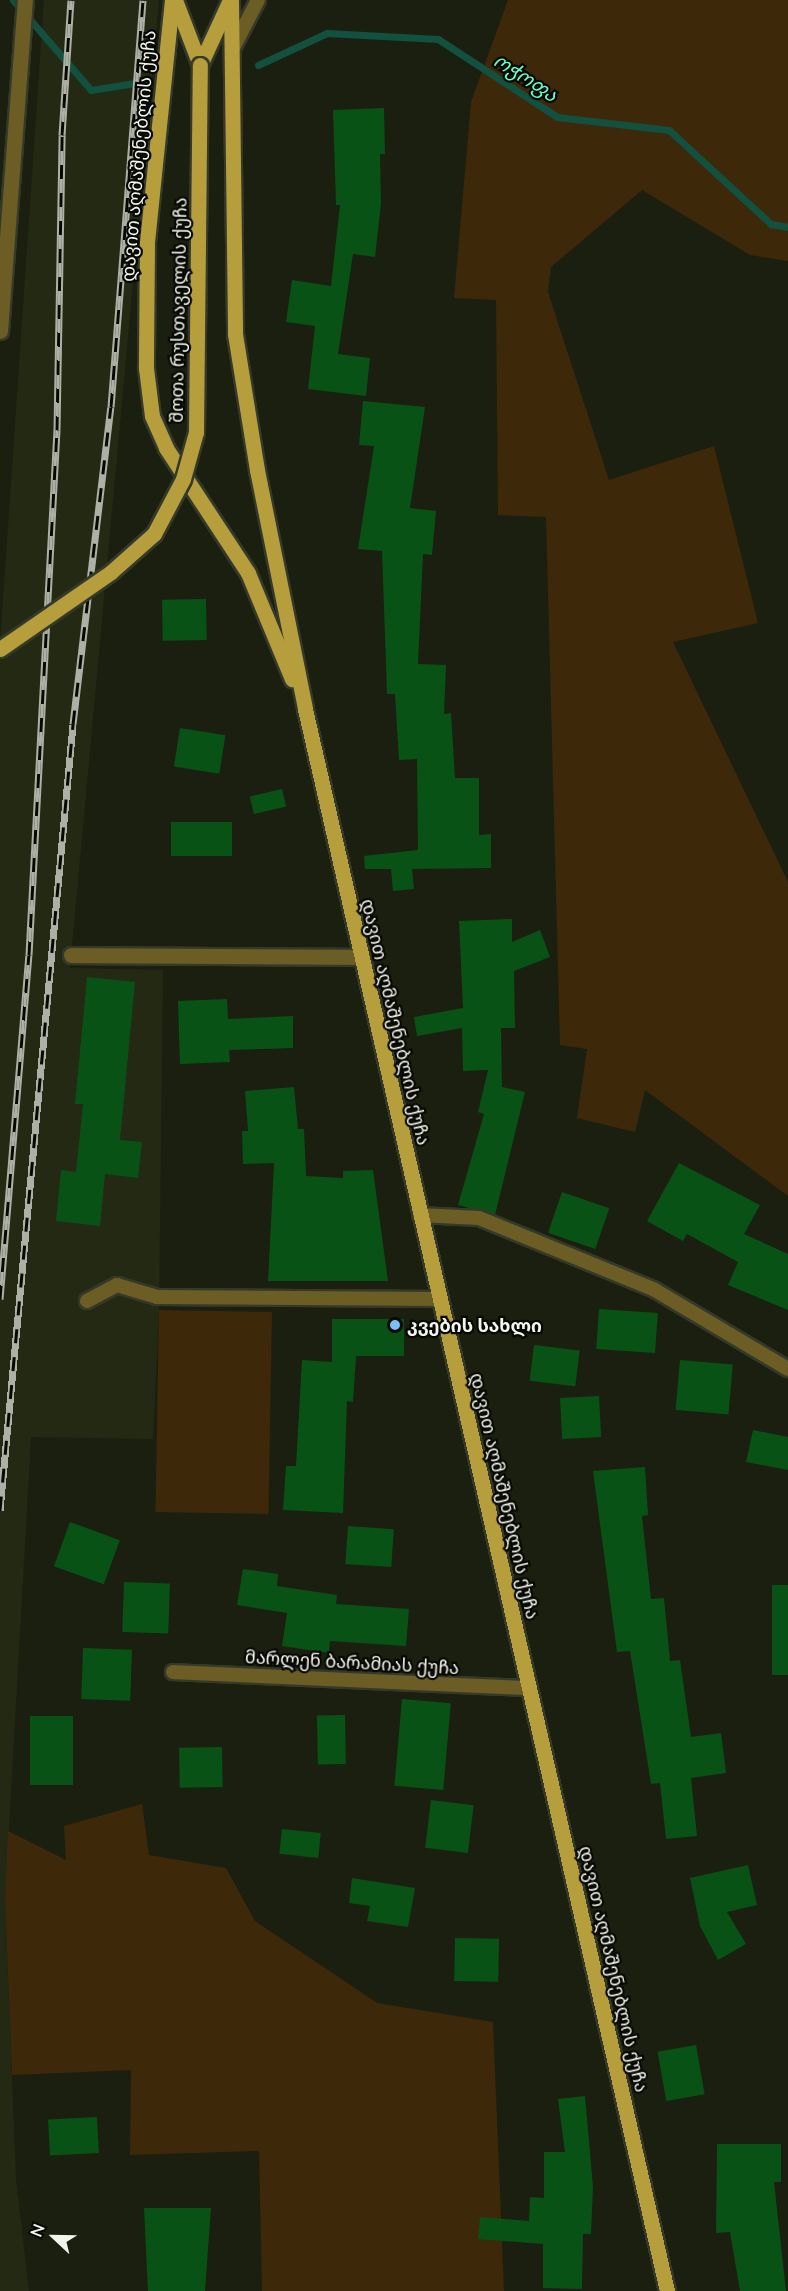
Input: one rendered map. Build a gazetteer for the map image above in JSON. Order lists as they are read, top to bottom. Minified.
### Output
{"streets":{"main road":["დავით აღმაშენებლის ქუჩა","შოთა რუსთაველის ქუჩა"],"lane":["მარლენ ბარამიას ქუჩა"]},"crossings":[["დავით აღმაშენებლის ქუჩა","შოთა რუსთაველის ქუჩა"],["დავით აღმაშენებლის ქუჩა","მარლენ ბარამიას ქუჩა"]],"water":["ოჭოფა"],"places":["კვების სახლი"],"north":"left"}
